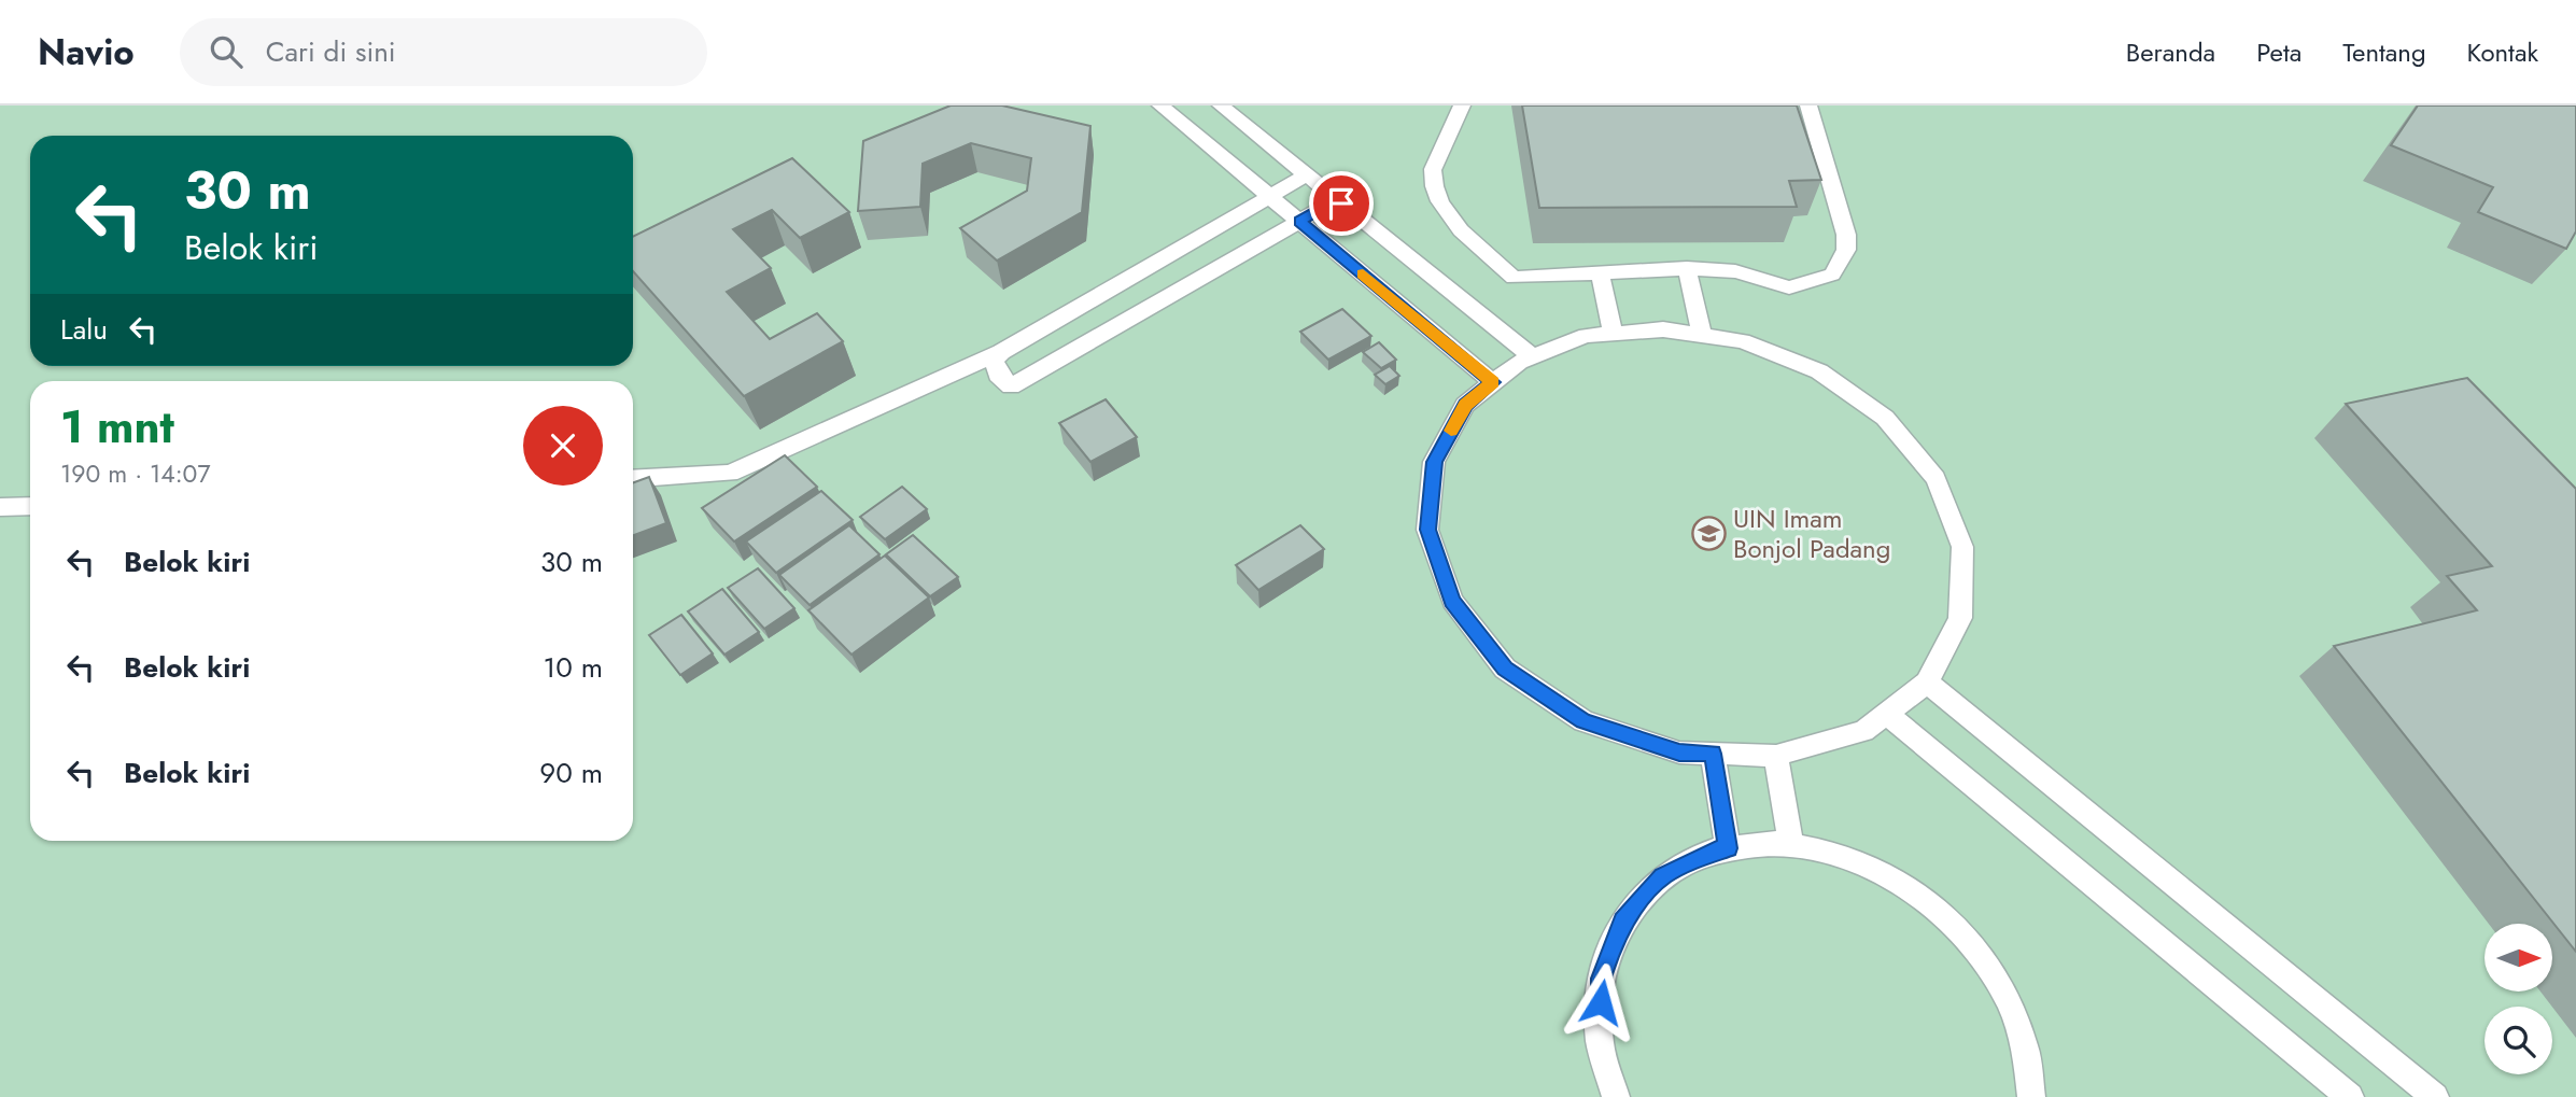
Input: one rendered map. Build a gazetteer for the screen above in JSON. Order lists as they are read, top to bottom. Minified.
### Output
{"places":{"school or university":["UIN Imam Bonjol Padang"]},"north":"right","page":{"header":"Navio","search":"Cari di sini","nav":["Beranda","Peta","Tentang","Kontak"],"turn":["30 m","Belok kiri"],"then":"Lalu","heading":["1 mnt","190 m · 14:07"],"list":[{"name":"Belok kiri","value":"30 m"},{"name":"Belok kiri","value":"10 m"},{"name":"Belok kiri","value":"90 m"}]}}
